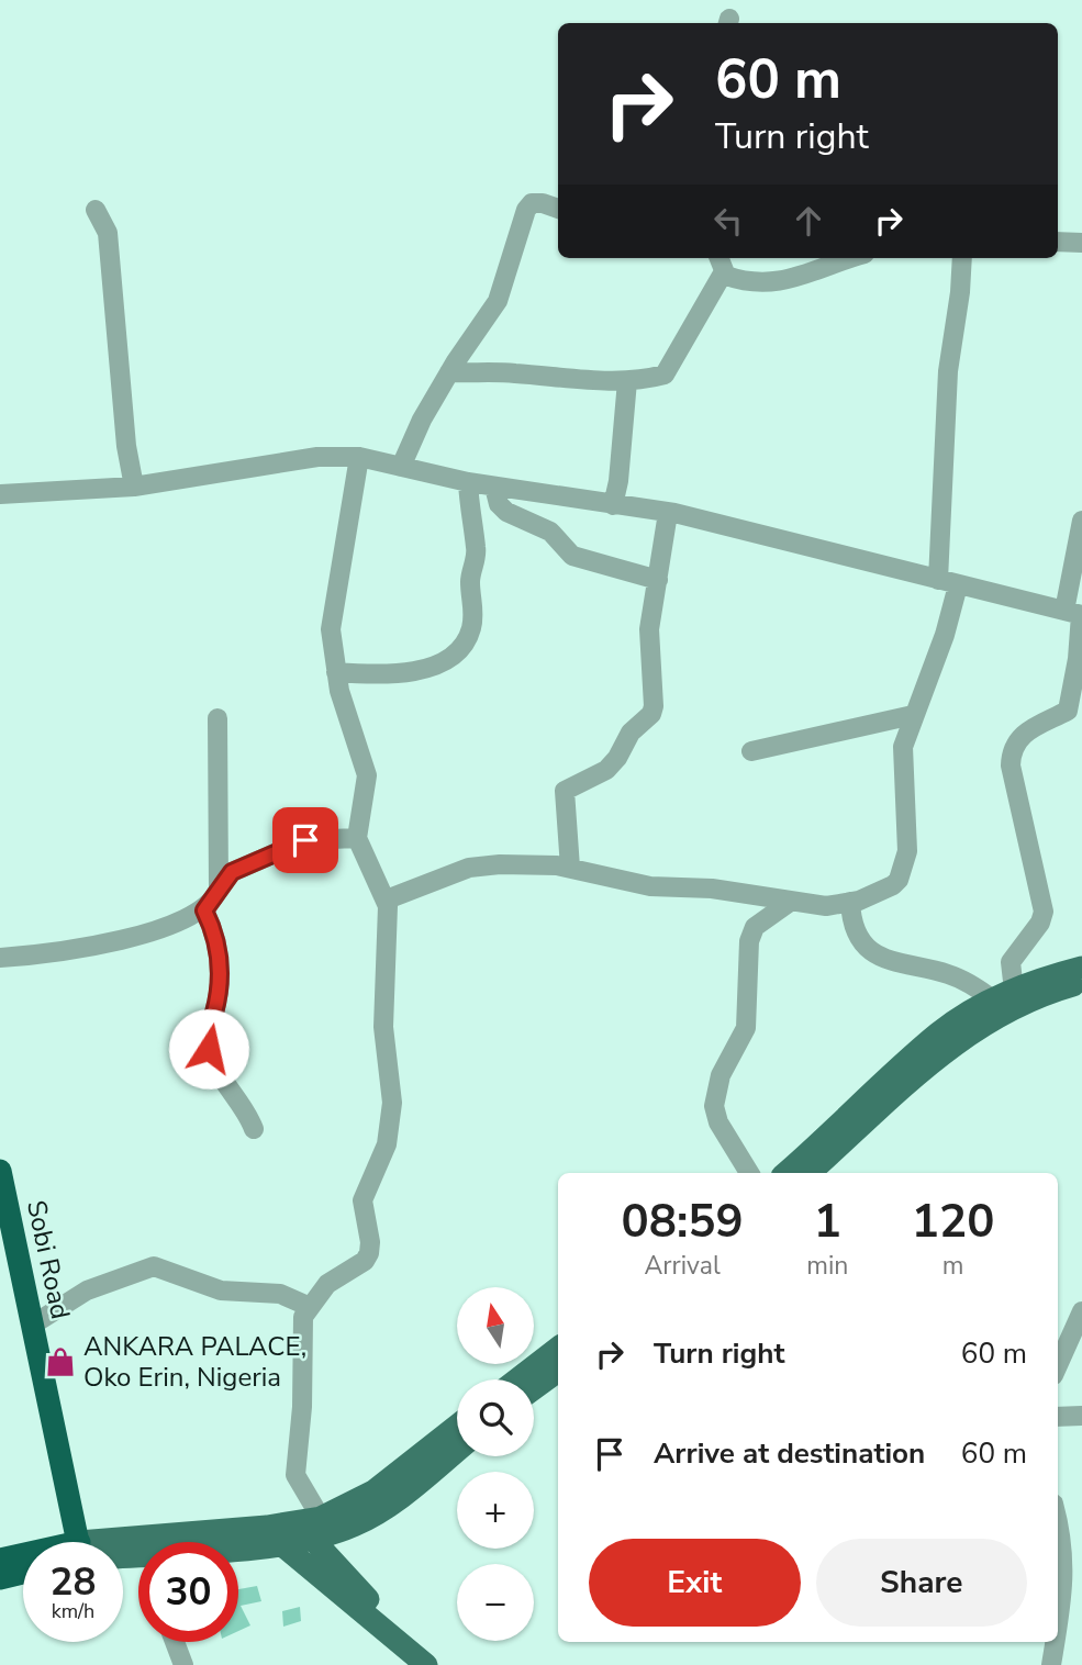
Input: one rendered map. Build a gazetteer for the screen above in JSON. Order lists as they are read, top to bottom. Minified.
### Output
{"streets":{"highway":["Sobi Road"]},"places":{"shop":["ANKARA PALACE, Oko Erin, Nigeria"]},"north":"top","page":{"turn":["60 m","Turn right"],"eta":["08:59","Arrival","1","min","120","m"],"map_buttons":["+","−"],"list":[{"name":"Turn right","value":"60 m"},{"name":"Arrive at destination","value":"60 m"}],"buttons":["Exit","Share"],"speed":"28 km/h","limit":"30"}}
